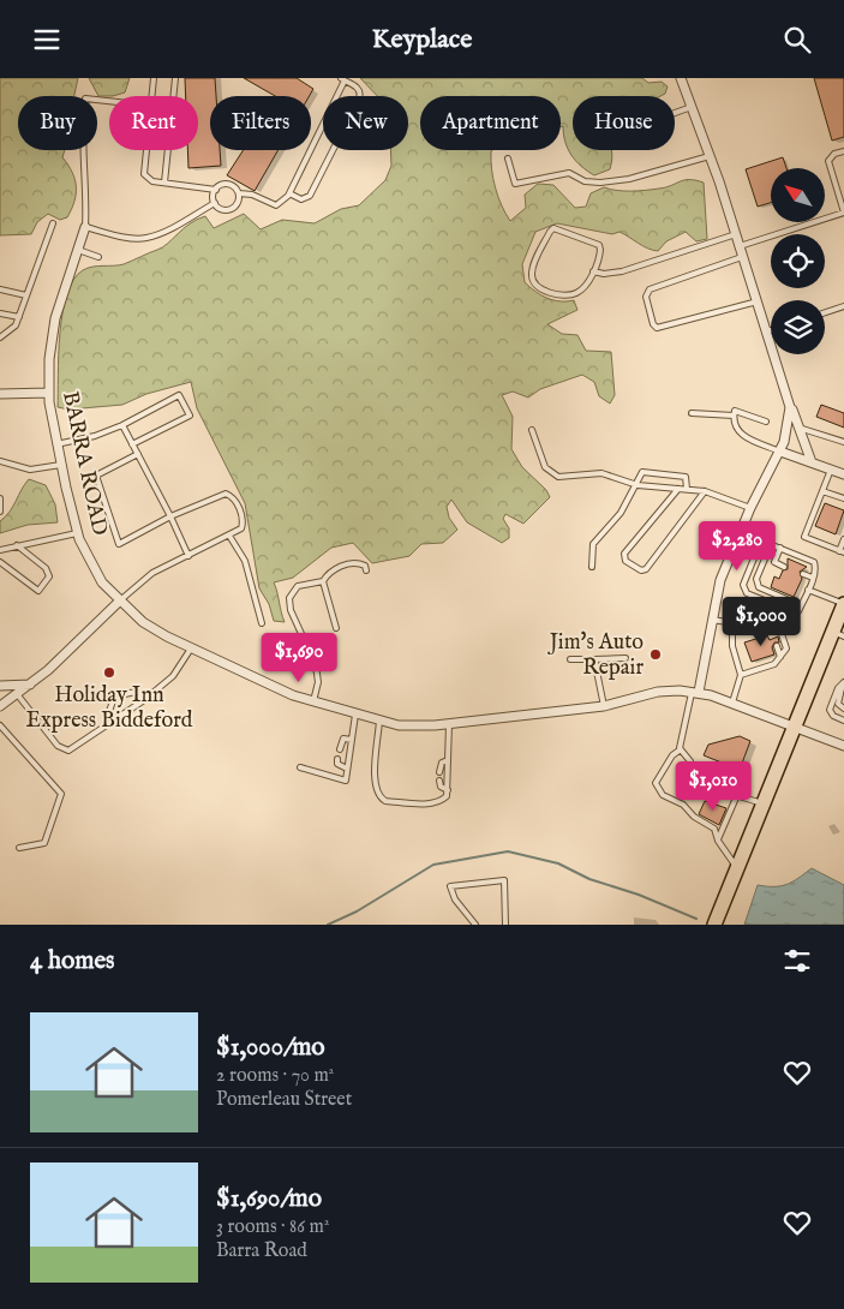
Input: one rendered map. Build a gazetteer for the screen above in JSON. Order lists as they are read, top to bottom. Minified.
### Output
{"streets":{"street":["BARRA ROAD"]},"places":["Jim's Auto Repair","Holiday Inn Express Biddeford"],"north":"top left","page":{"header":"Keyplace","chip":["Buy","Rent","Filters","New","Apartment","House"],"price":["$2,280","$1,000","$1,690","$1,010"],"heading":"4 homes","list":[{"name":"$1,000/mo","note":"2 rooms · 70 m² · Pomerleau Street"},{"name":"$1,690/mo","note":"3 rooms · 86 m² · Barra Road"}]}}
